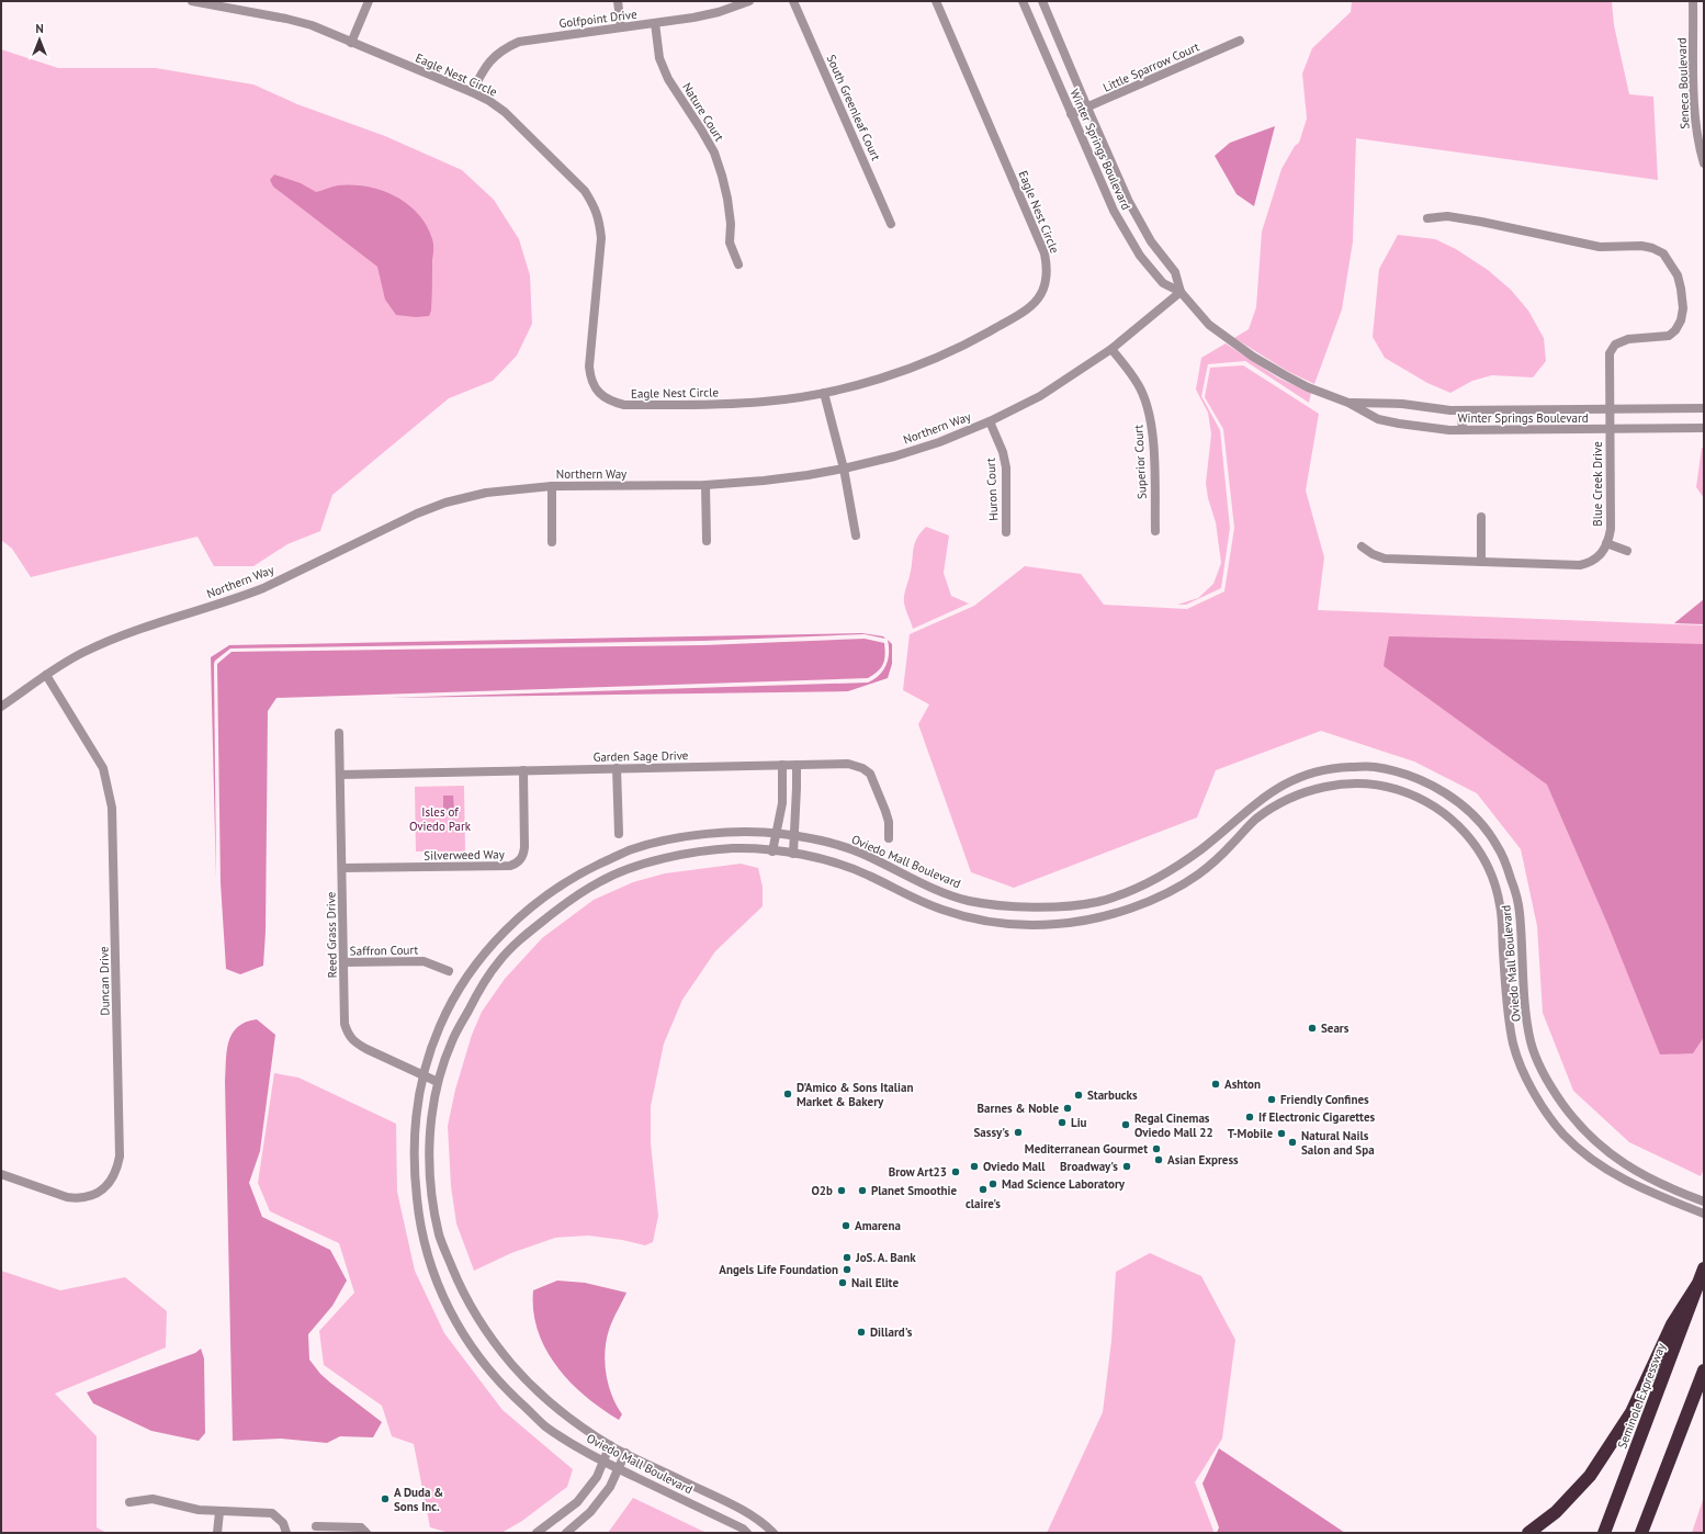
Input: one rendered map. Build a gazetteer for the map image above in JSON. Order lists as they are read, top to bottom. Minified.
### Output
{"streets":{"highway":["Seminole Expressway"],"street":["Golfpoint Drive","Little Sparrow Court","Eagle Nest Circle","Seneca Boulevard","South Greenleaf Court","Nature Court","Winter Springs Boulevard","Northern Way","Superior Court","Blue Creek Drive","Huron Court","Garden Sage Drive","Silverweed Way","Oviedo Mall Boulevard","Reed Grass Drive","Saffron Court","Duncan Drive"]},"crossings":[["Golfpoint Drive","Eagle Nest Circle"],["Golfpoint Drive","Nature Court"],["Little Sparrow Court","Winter Springs Boulevard"],["Winter Springs Boulevard","Northern Way"],["Winter Springs Boulevard","Blue Creek Drive"],["Northern Way","Superior Court"],["Northern Way","Huron Court"],["Northern Way","Duncan Drive"],["Garden Sage Drive","Silverweed Way"],["Garden Sage Drive","Reed Grass Drive"],["Silverweed Way","Reed Grass Drive"],["Oviedo Mall Boulevard","Reed Grass Drive"],["Reed Grass Drive","Saffron Court"]],"parks":["Isles of Oviedo Park"],"places":["Sears","Ashton","D’Amico & Sons Italian Market & Bakery","Starbucks","Friendly Confines","Barnes & Noble","If Electronic Cigarettes","Liu","Regal Cinemas Oviedo Mall 22","Sassy's","T-Mobile","Natural Nails Salon and Spa","Mediterranean Gourmet","Asian Express","Oviedo Mall","Broadway's","Brow Art23","Mad Science Laboratory","claire's","O2b","Planet Smoothie","Amarena","JoS. A. Bank","Angels Life Foundation","Nail Elite","Dillard's","A Duda & Sons Inc."],"north":"top"}
